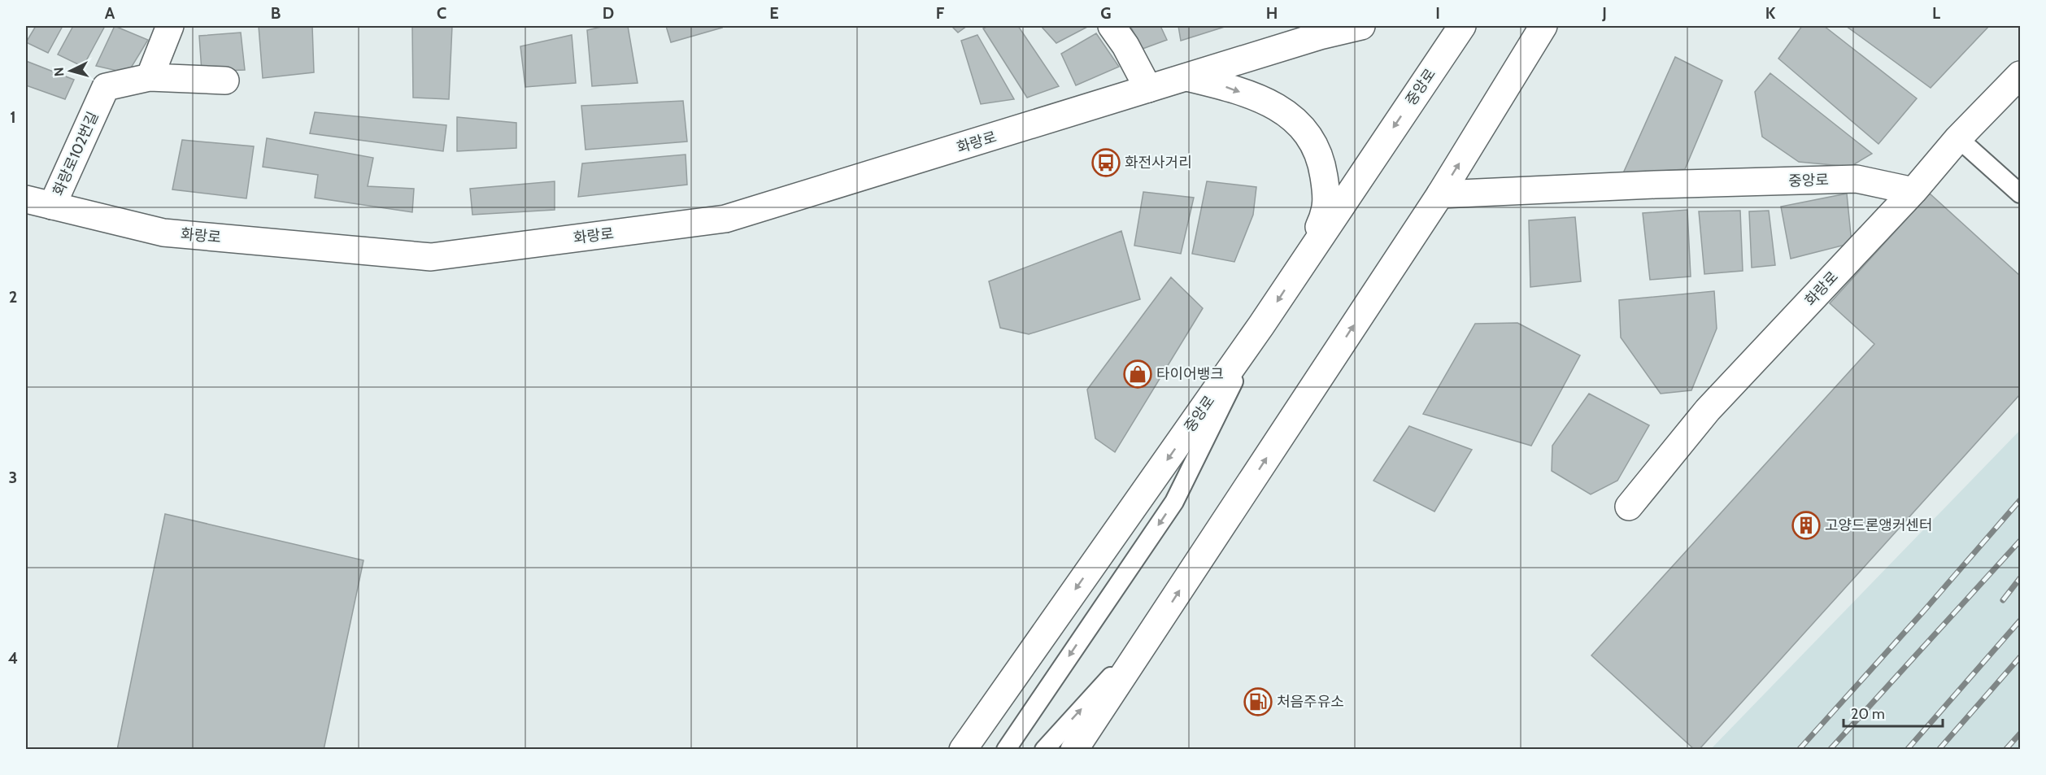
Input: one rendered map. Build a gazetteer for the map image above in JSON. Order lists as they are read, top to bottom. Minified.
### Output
{"streets":{"main road":["중앙로","화랑로","화랑로102번길"]},"crossings":[["중앙로","화랑로"],["화랑로","화랑로102번길"]],"places":{"bus stop":["화전사거리"],"shop":["타이어뱅크"],"building":["고양드론앵커센터"],"fuel station":["처음주유소"]},"scale_bar":"20 m","north":"left","grid":{"columns":["A","B","C","D","E","F","G","H","I","J","K","L"],"rows":["1","2","3","4"]}}
